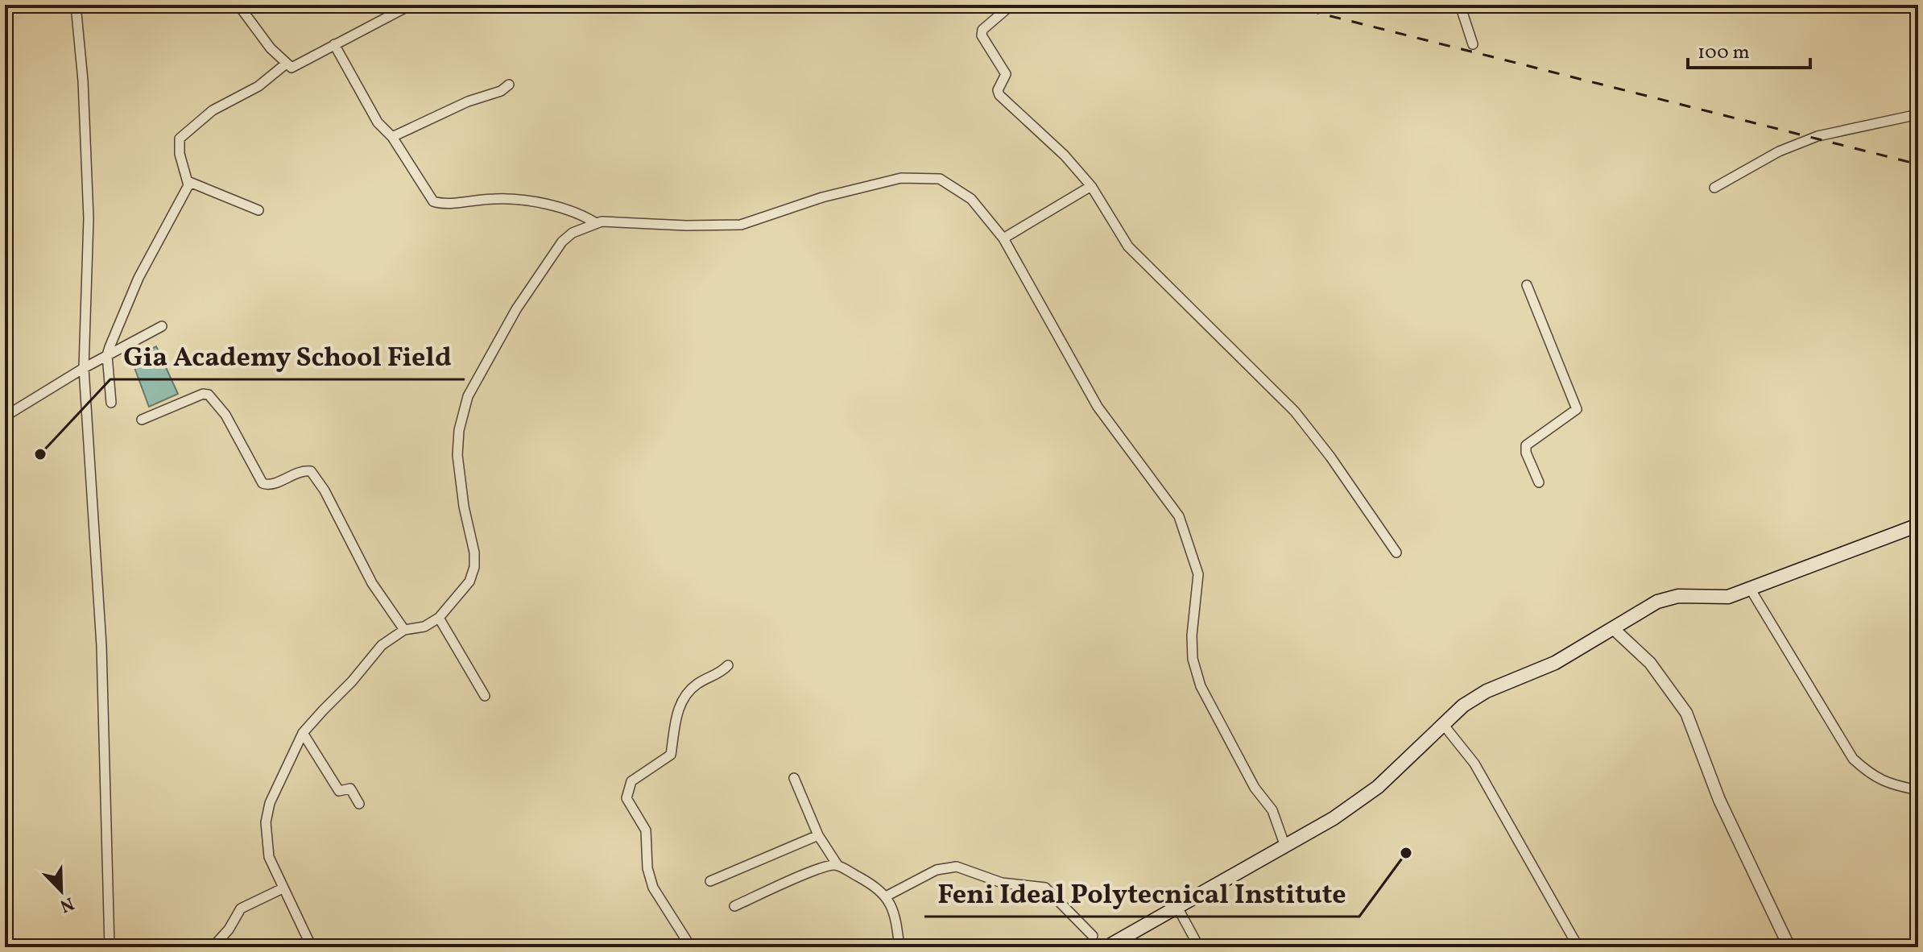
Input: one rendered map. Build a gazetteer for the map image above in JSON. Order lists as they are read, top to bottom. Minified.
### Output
{"places":["Gia Academy School Field","Feni Ideal Polytecnical Institute"],"scale_bar":"100 m","north":"bottom right"}
